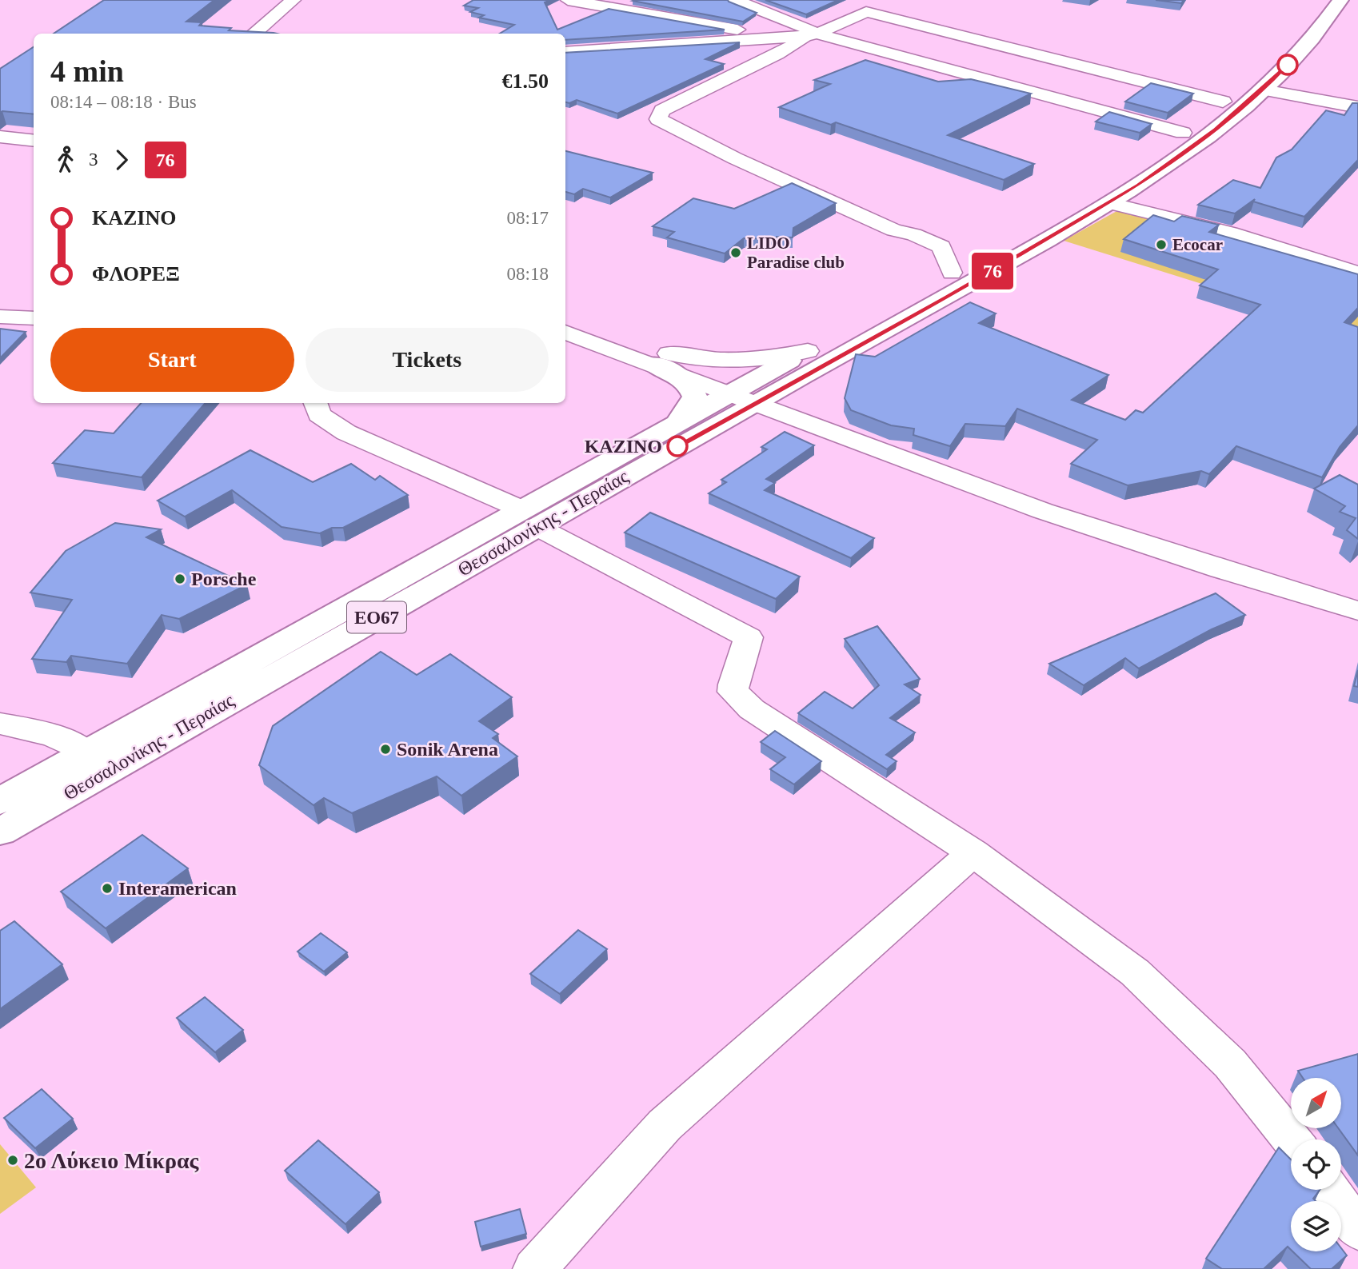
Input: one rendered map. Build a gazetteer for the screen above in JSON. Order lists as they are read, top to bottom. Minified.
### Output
{"streets":{"main road":["Θεσσαλονίκης - Περαίας","ΕΟ67"]},"places":["Ecocar","LIDO Paradise club","ΚΑΖΙΝΟ","Porsche","Sonik Arena","Interamerican","2ο Λύκειο Μίκρας"],"lines":["bus line 76"],"north":"top right","page":{"on_map":"76","heading":["4 min","08:14 – 08:18 · Bus","€1.50"],"legs":["3","76"],"list":[{"name":"ΚΑΖΙΝΟ","value":"08:17"},{"name":"ΦΛΟΡΕΞ","value":"08:18"}],"buttons":["Start","Tickets"]}}
